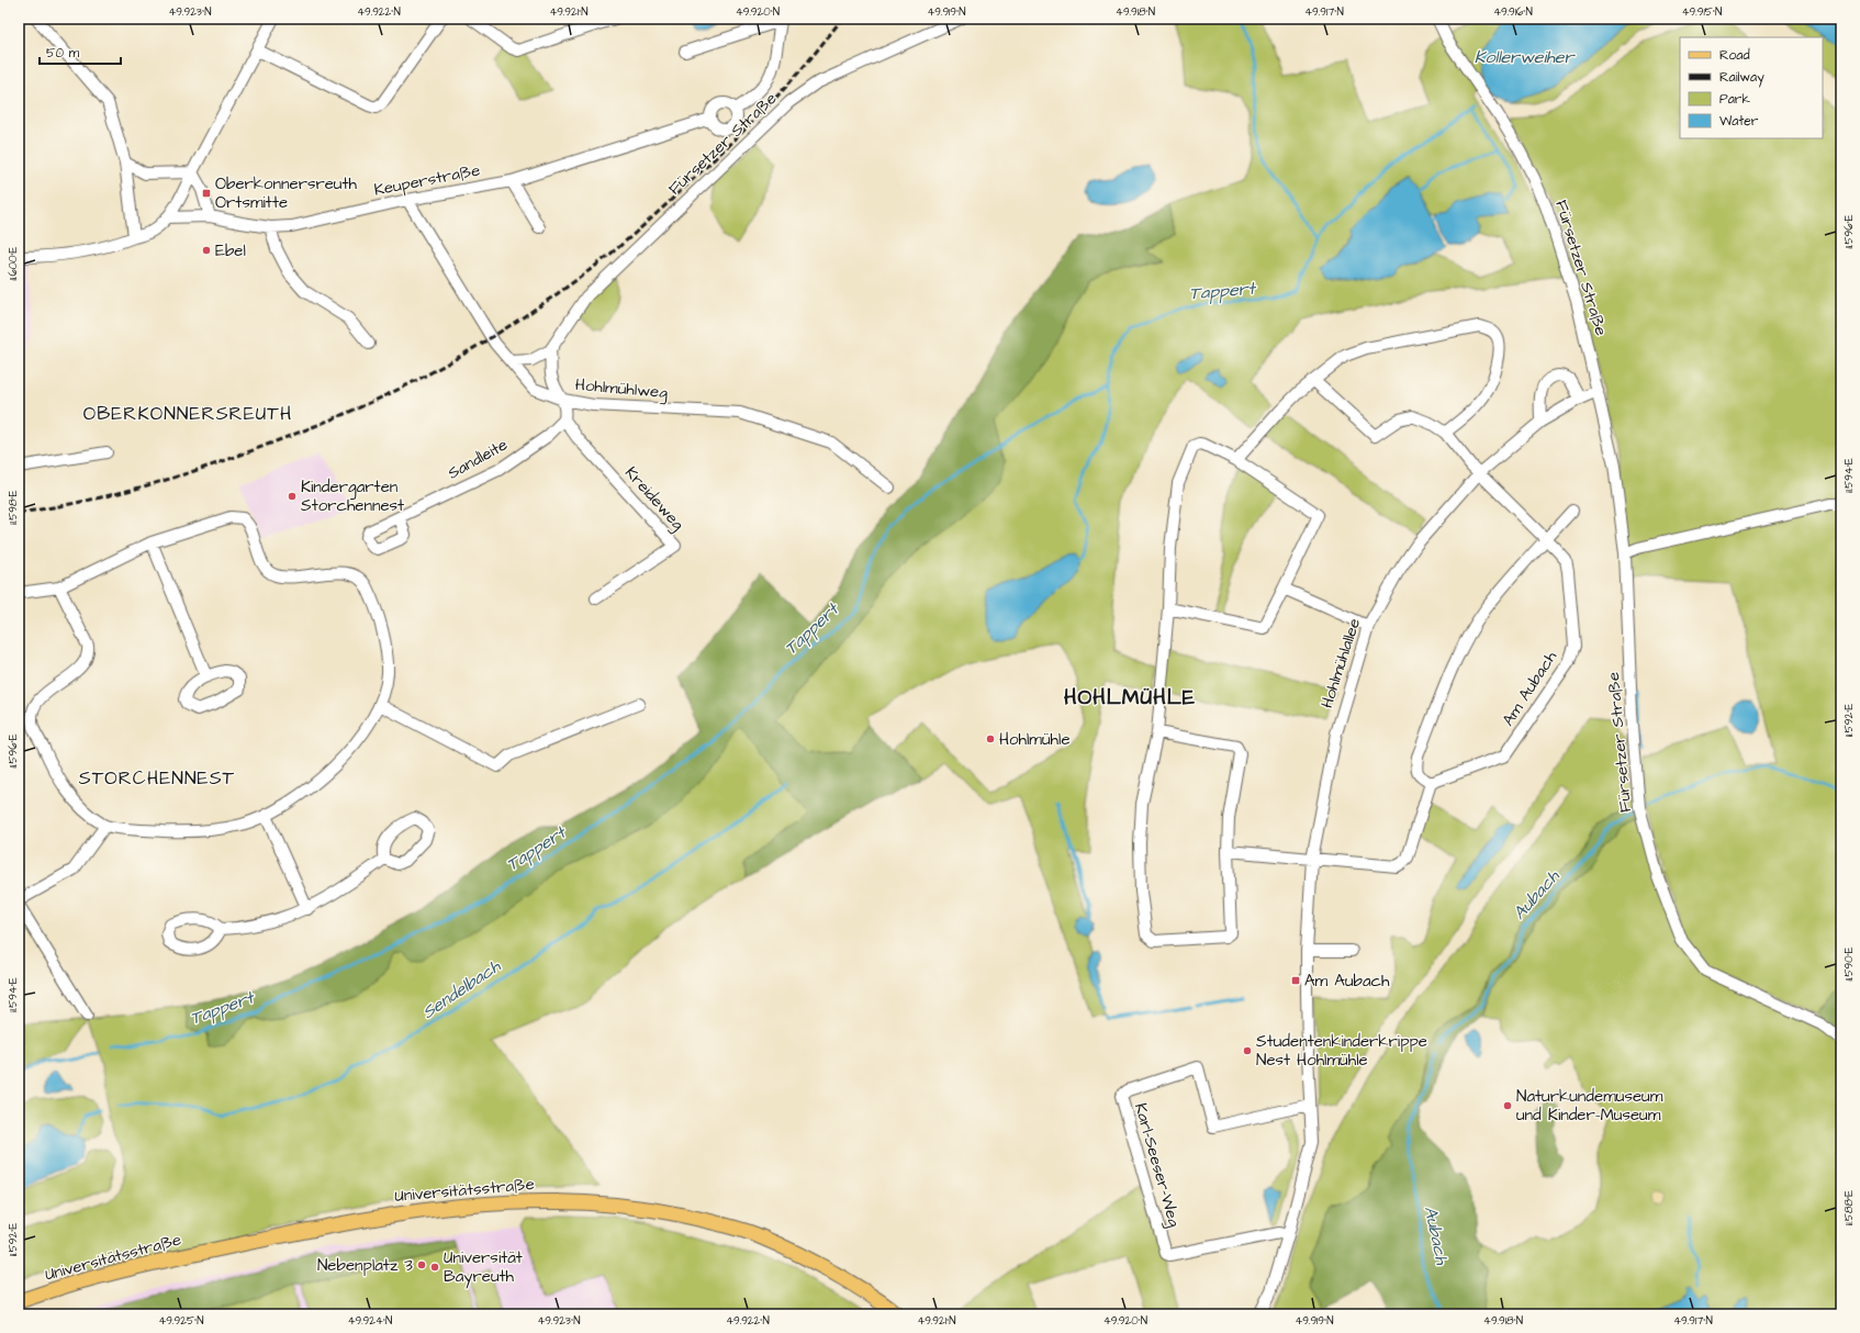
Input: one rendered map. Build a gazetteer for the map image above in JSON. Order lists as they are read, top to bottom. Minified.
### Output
{"streets":{"main road":["Universitätsstraße"],"street":["Fürsetzer Straße","Keuperstraße","Hohlmühlweg","Sandleite","Kreideweg","Hohlmühlallee","Am Aubach","Karl-Seeser-Weg"]},"crossings":[["Fürsetzer Straße","Hohlmühlallee"],["Keuperstraße","Hohlmühlweg"],["Sandleite","Kreideweg"],["Hohlmühlallee","Am Aubach"],["Hohlmühlallee","Karl-Seeser-Weg"]],"districts":["OBERKONNERSREUTH","HOHLMÜHLE","STORCHENNEST"],"water":["Kollerweiher","Tappert","Aubach","Sendelbach"],"places":{"transit":["Oberkonnersreuth Ortsmitte","Am Aubach"],"other":["Ebel","Kindergarten Storchennest","Hohlmühle","Studentenkinderkrippe Nest Hohlmühle","Naturkundemuseum und Kinder-Museum","Nebenplatz 3","Universität Bayreuth"]},"legend":["Road","Railway","Park","Water"],"scale_bar":"50 m","coordinates":["49.923°N","49.922°N","49.921°N","49.920°N","49.919°N","49.918°N","49.917°N","49.916°N","49.915°N","11.596°E","11.600°E","11.594°E","11.598°E","11.592°E","11.590°E","11.588°E","49.925°N","49.924°N"]}
